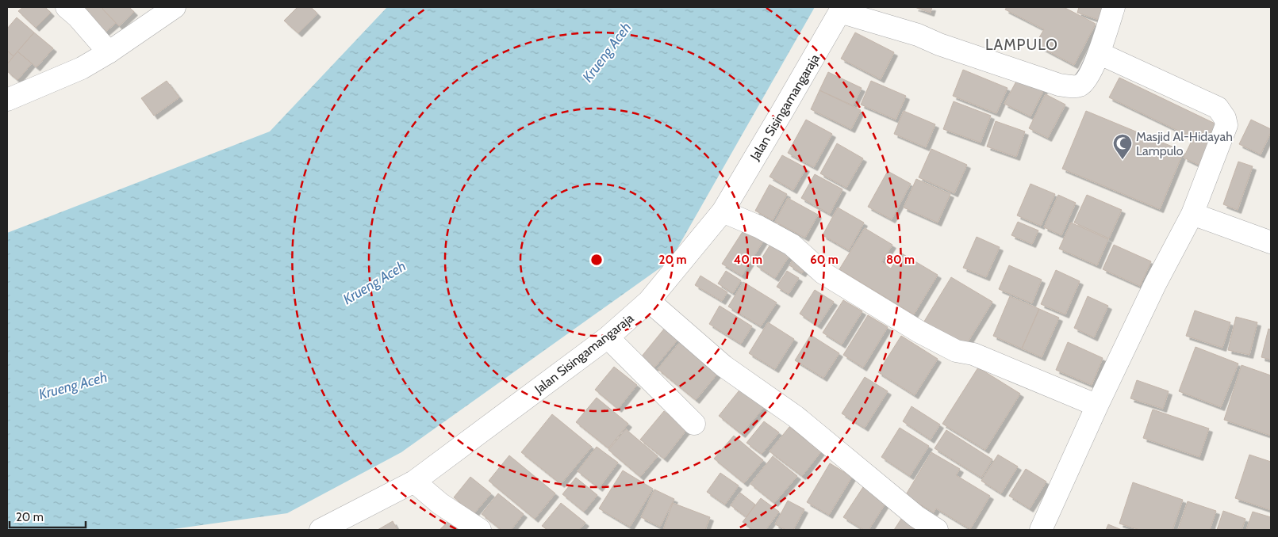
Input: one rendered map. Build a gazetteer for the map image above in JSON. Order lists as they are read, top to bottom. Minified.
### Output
{"streets":{"street":["Jalan Sisingamangaraja"]},"districts":["LAMPULO"],"water":["Krueng Aceh"],"places":{"mosque":["Masjid Al-Hidayah Lampulo"]},"scale_bar":"20 m","rings":["20 m","40 m","60 m","80 m"]}
